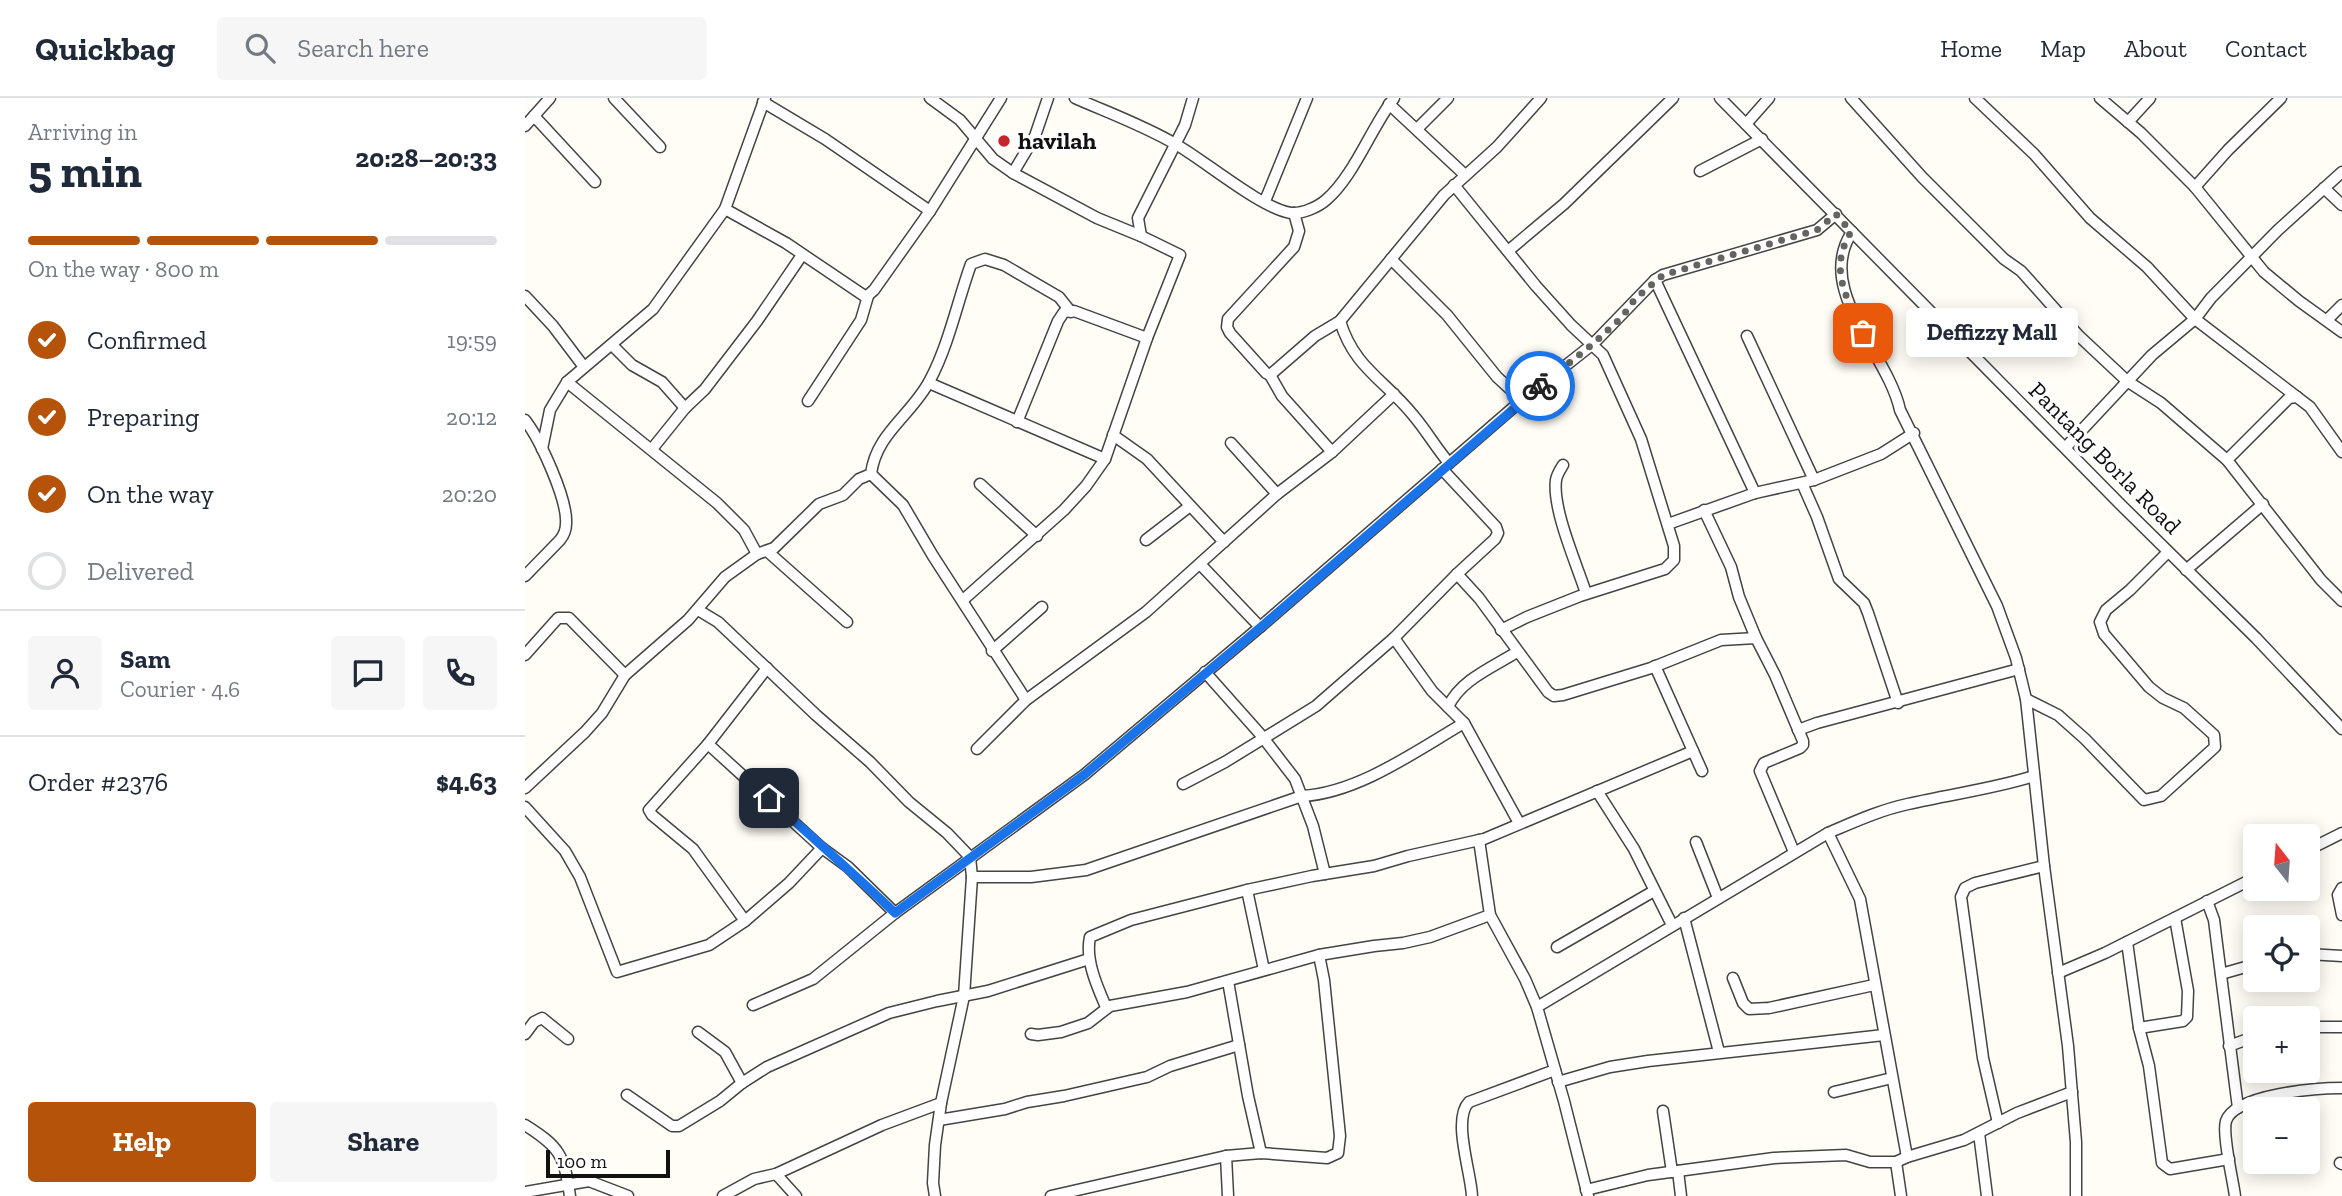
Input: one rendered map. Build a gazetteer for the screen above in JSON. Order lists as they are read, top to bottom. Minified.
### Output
{"streets":{"street":["Pantang Borla Road"]},"places":["havilah","Deffizzy Mall"],"scale_bar":"100 m","north":"top","page":{"header":"Quickbag","search":"Search here","nav":["Home","Map","About","Contact"],"heading":["5 min","Arriving in","20:28–20:33"],"panel":["Sam","Courier · 4.6","Order #2376","$4.63"],"bar":"On the way · 800 m","list":[["Confirmed","19:59"],["Preparing","20:12"],["On the way","20:20"],"Delivered"],"bubble":"Deffizzy Mall","map_buttons":["+","−"],"buttons":["Help","Share"],"scale":"100 m"}}
